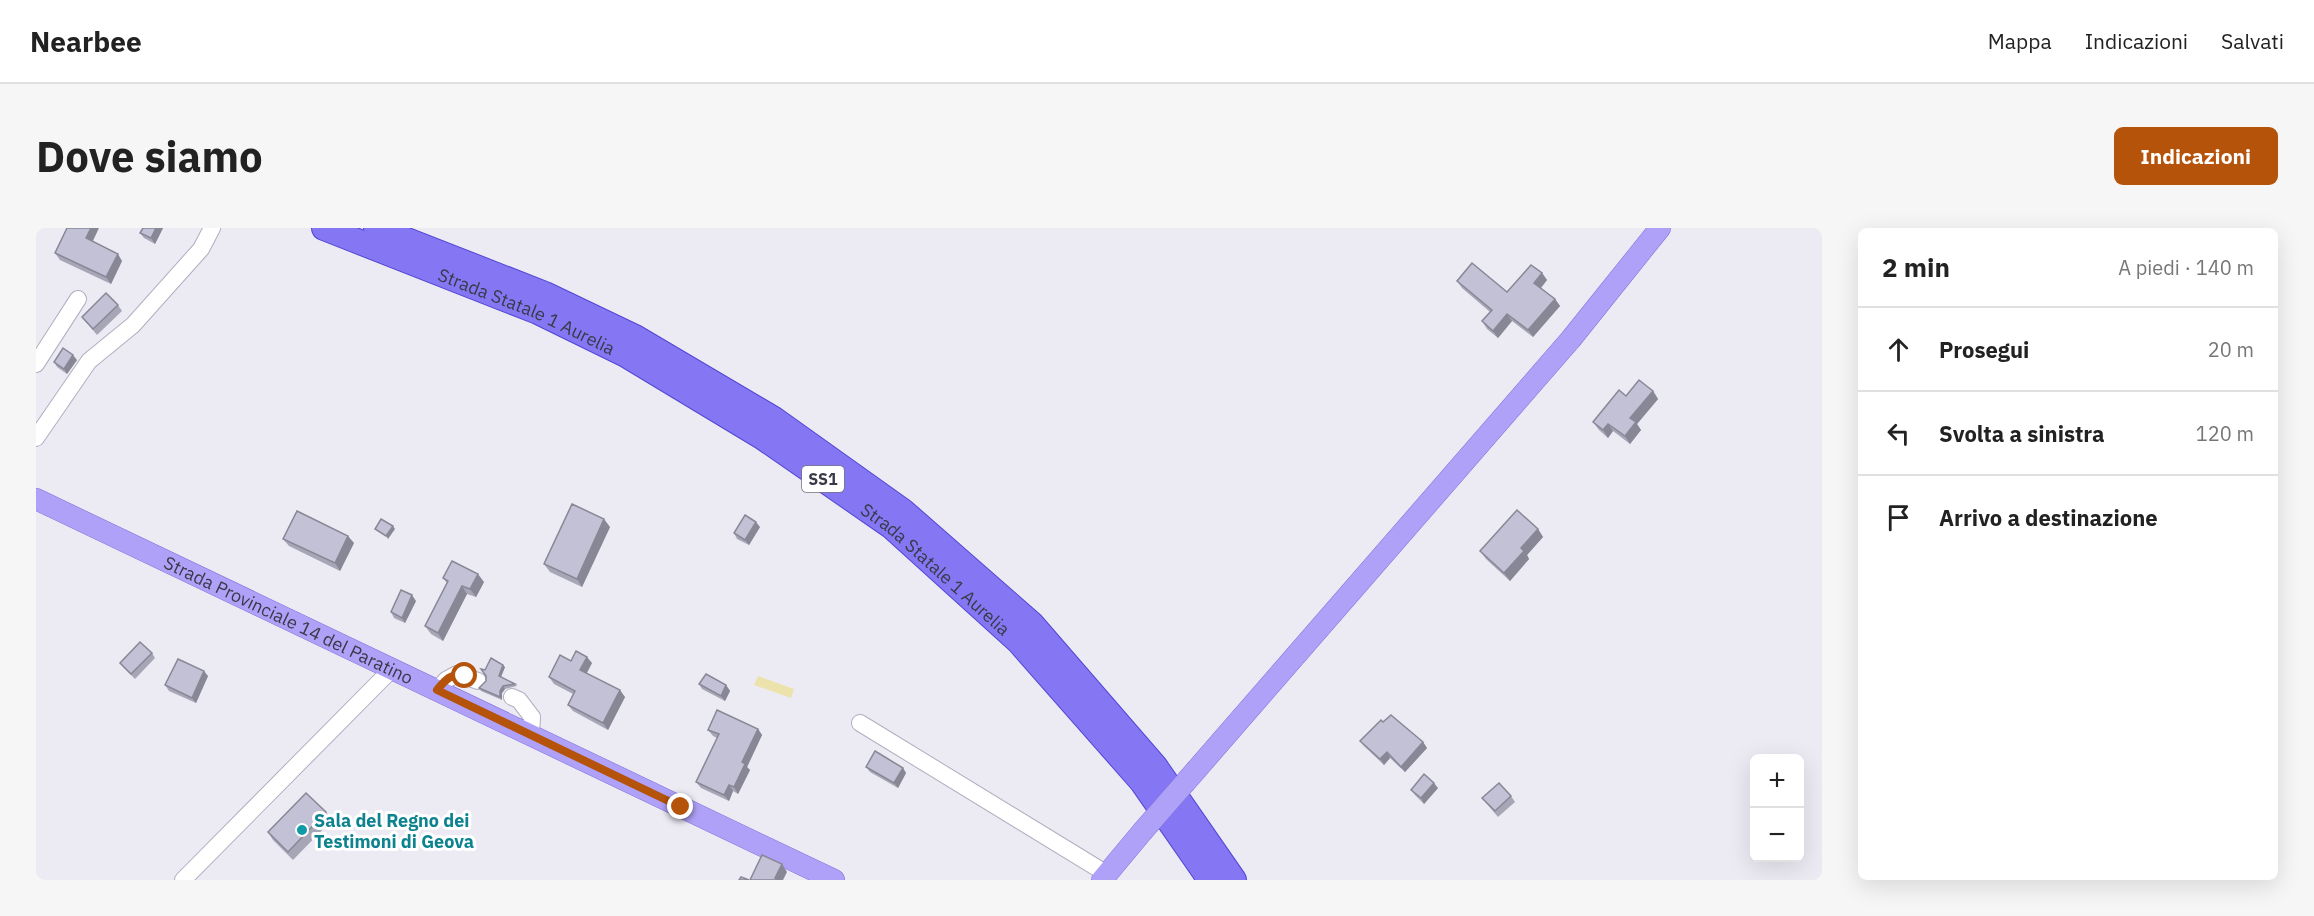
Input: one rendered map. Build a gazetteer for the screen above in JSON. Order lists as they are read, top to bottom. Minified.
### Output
{"streets":{"highway":["Strada Statale 1 Aurelia","SS1"],"main road":["Strada Provinciale 14 del Paratino"]},"places":["Sala del Regno dei Testimoni di Geova"],"page":{"header":"Nearbee","nav":["Mappa","Indicazioni","Salvati"],"buttons":"Indicazioni","title":"Dove siamo","heading":["2 min","A piedi · 140 m"],"list":[["Prosegui","20 m"],["Svolta a sinistra","120 m"],"Arrivo a destinazione"],"map_buttons":["+","−"]}}
